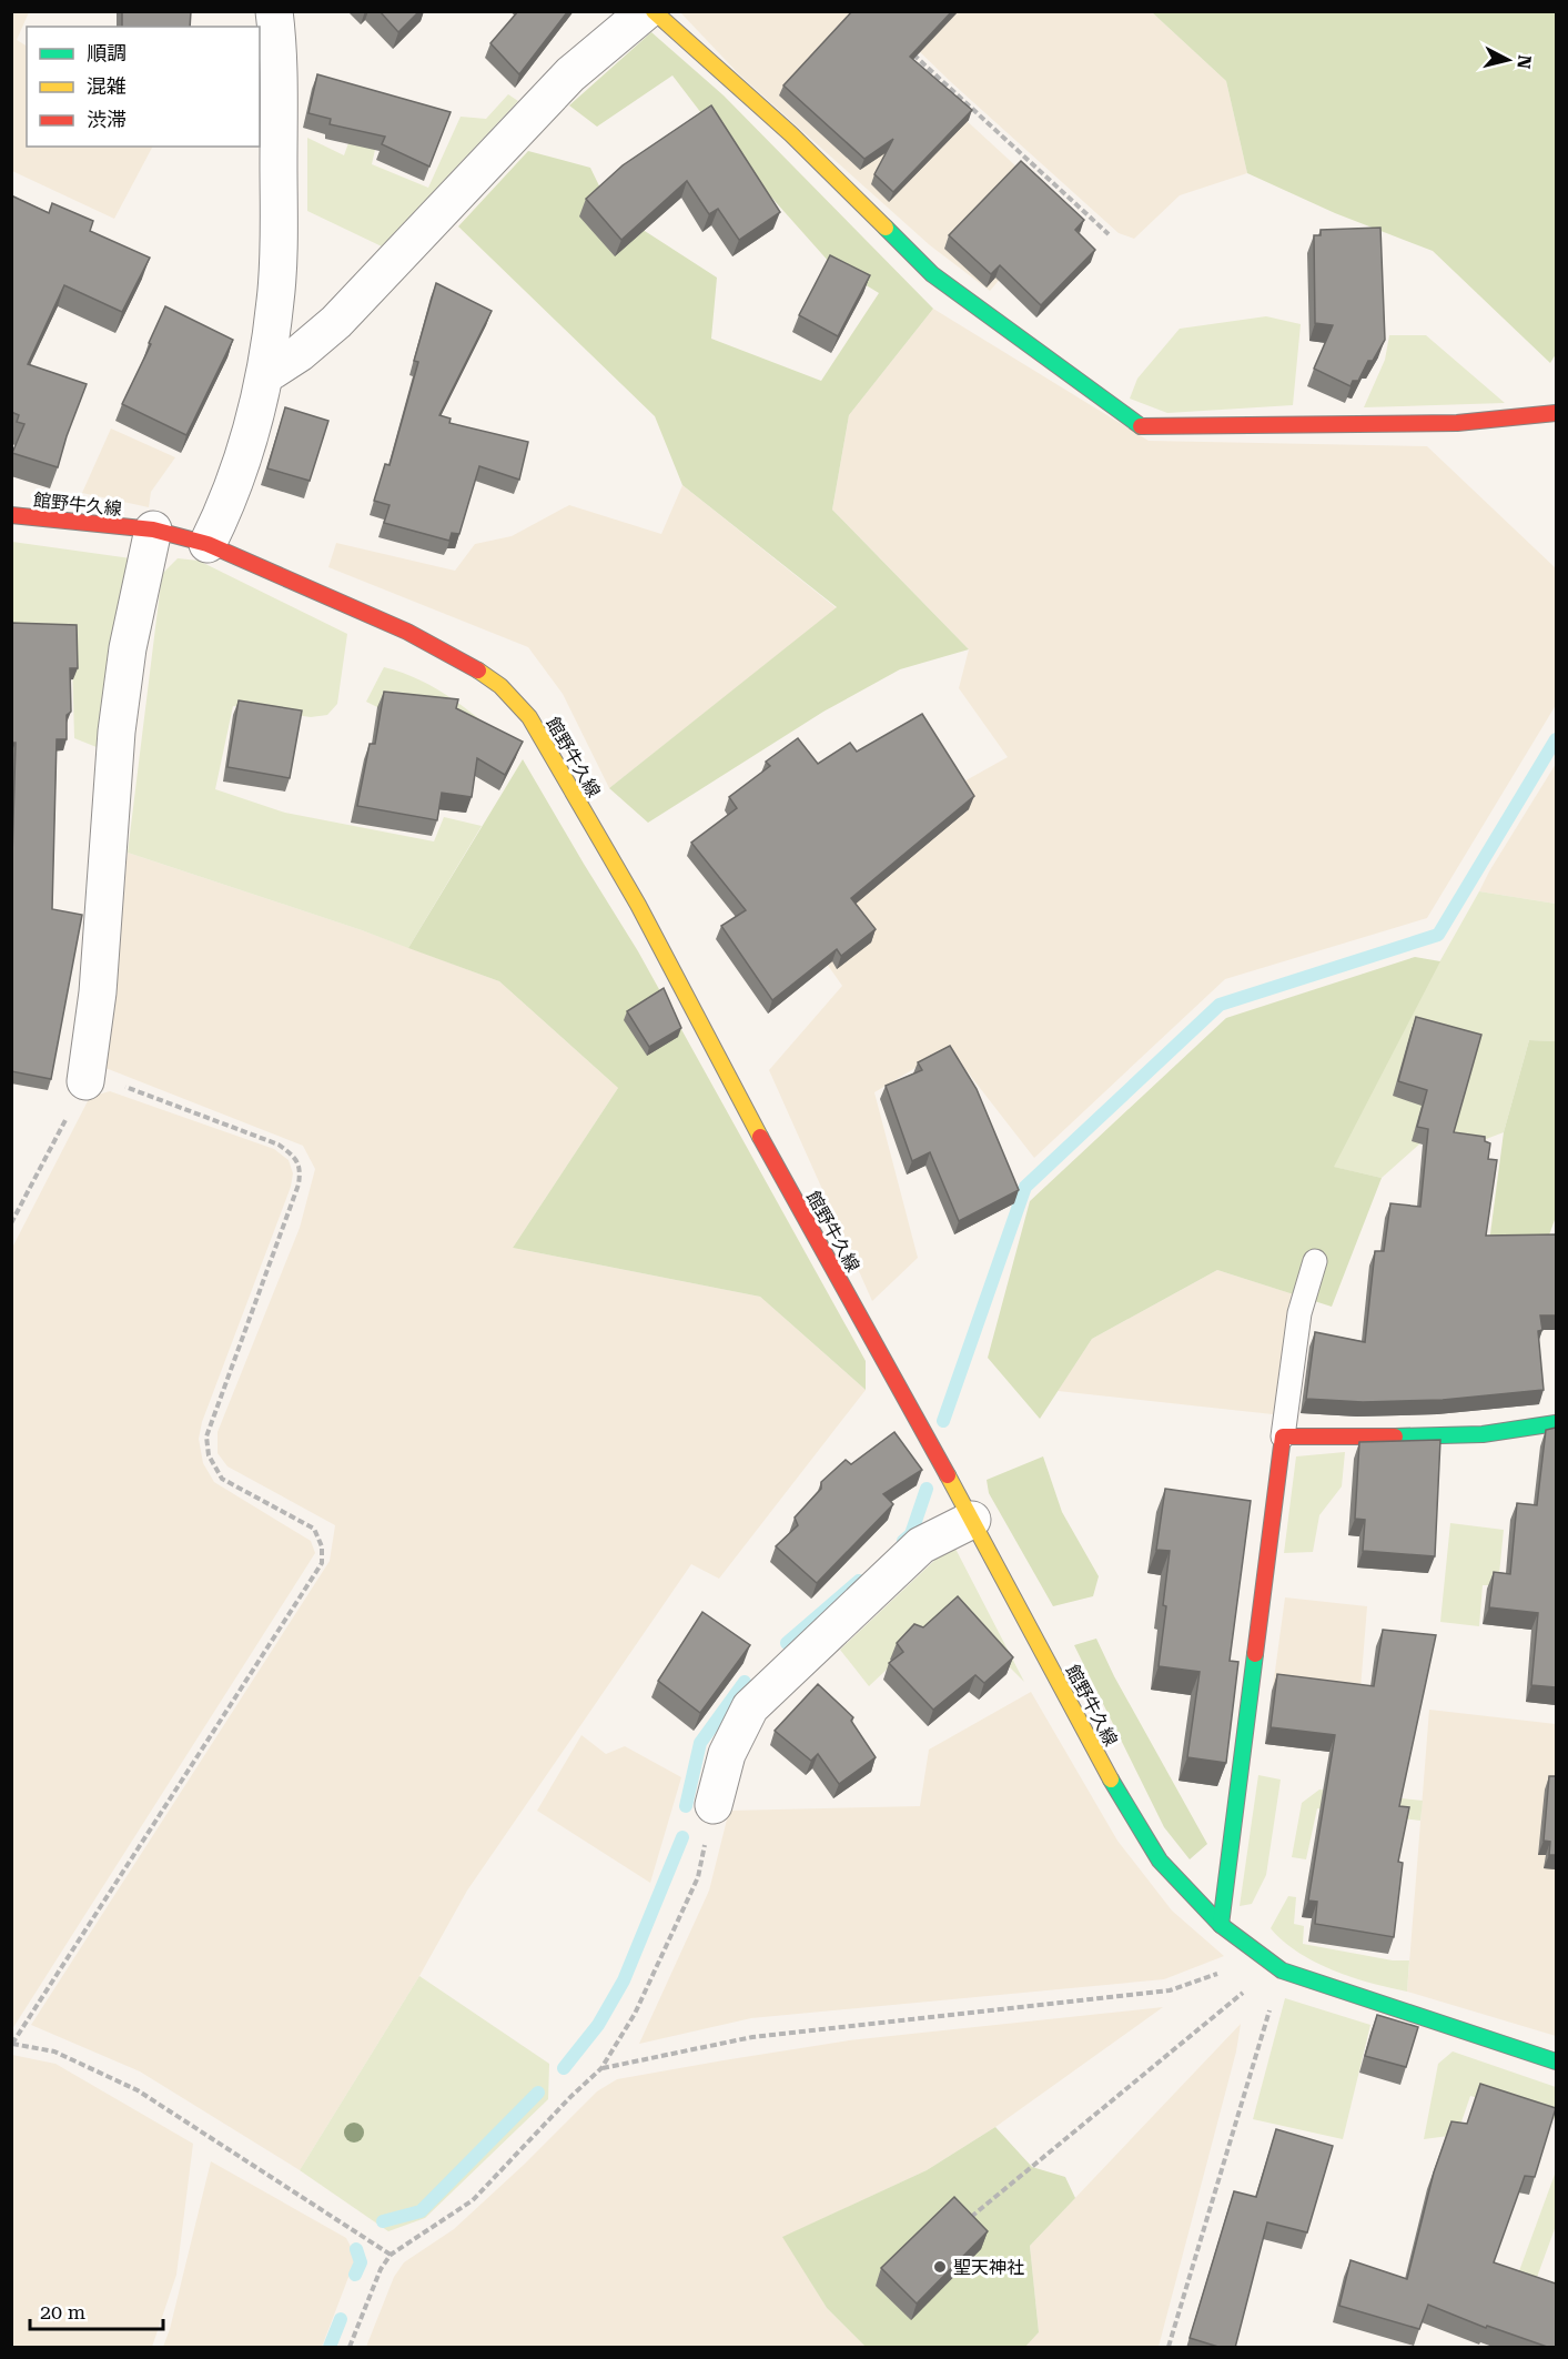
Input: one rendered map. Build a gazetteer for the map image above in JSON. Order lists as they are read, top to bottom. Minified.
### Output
{"streets":{"main road":["館野牛久線"]},"places":["聖天神社"],"legend":["順調","混雑","渋滞"],"scale_bar":"20 m","north":"right"}
